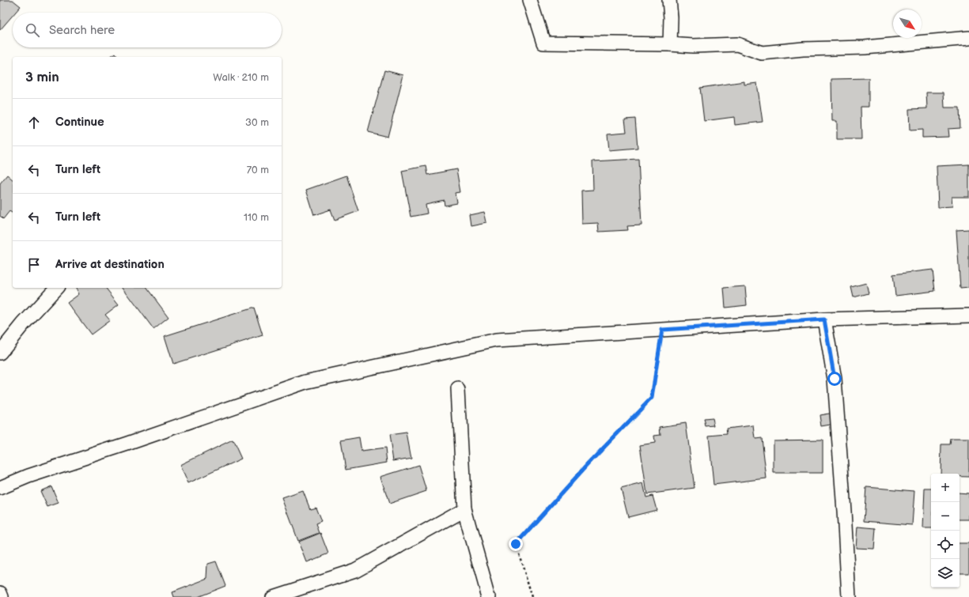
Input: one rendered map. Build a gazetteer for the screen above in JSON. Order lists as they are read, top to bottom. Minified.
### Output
{"north":"bottom right","page":{"search":"Search here","heading":["3 min","Walk · 210 m"],"list":[["Continue","30 m"],["Turn left","70 m"],["Turn left","110 m"],"Arrive at destination"],"map_buttons":["+","−"]}}
